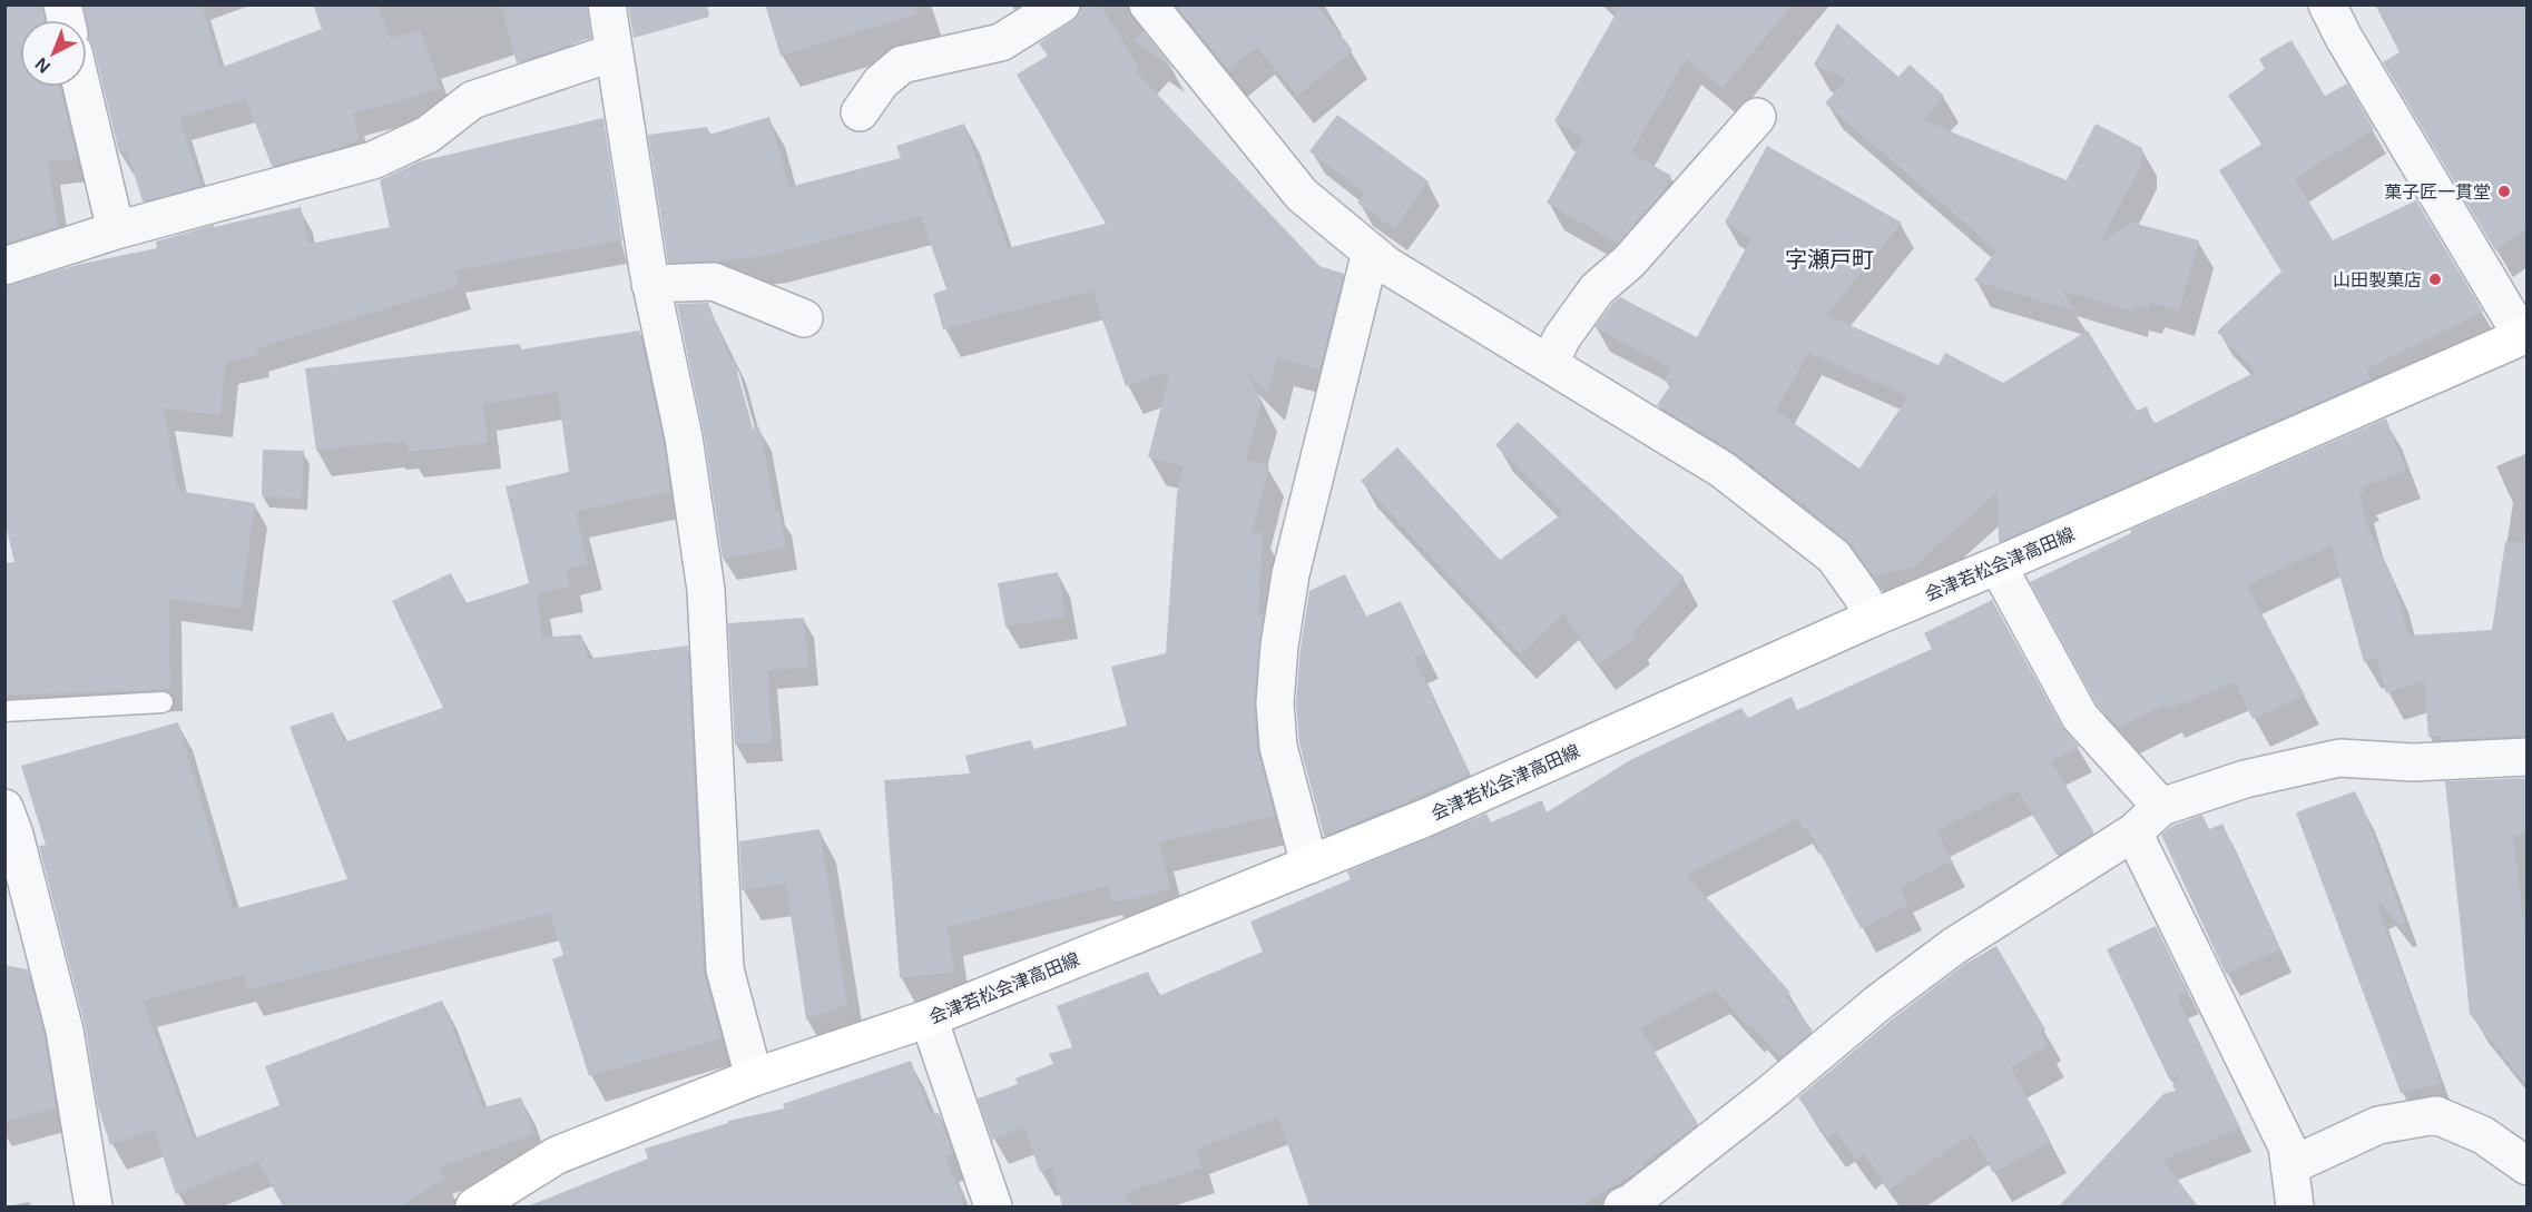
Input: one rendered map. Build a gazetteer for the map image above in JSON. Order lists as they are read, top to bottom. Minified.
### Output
{"streets":{"main road":["会津若松会津高田線"]},"districts":["字瀬戸町"],"places":["菓子匠一貫堂","山田製菓店"],"north":"bottom left"}
